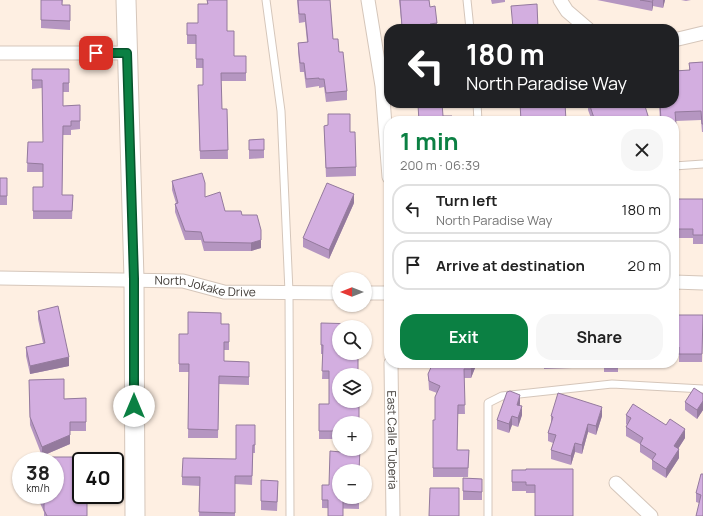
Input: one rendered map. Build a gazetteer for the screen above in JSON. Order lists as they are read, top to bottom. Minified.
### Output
{"streets":{"street":["North Jokake Drive","East Calle Tuberia"]},"north":"left","page":{"turn":["180 m","North Paradise Way"],"heading":["1 min","200 m · 06:39"],"list":[{"name":"Turn left","note":"North Paradise Way","value":"180 m"},{"name":"Arrive at destination","value":"20 m"}],"map_buttons":["+","−"],"buttons":["Exit","Share"],"speed":"38 km/h","limit":"40"}}
